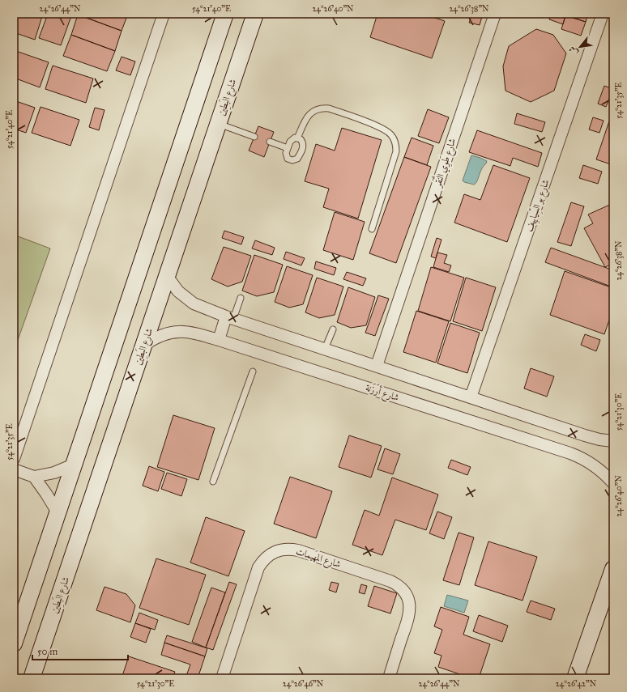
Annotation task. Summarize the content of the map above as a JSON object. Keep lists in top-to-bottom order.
{
  "streets": {
    "main road": ["شارع البَطِين"],
    "street": [
      "شارع طَوِي النَّقَر",
      "شارع بو السِّيايِيف",
      "شارع أرزَنة",
      "شارع المهَيمات"
    ]
  },
  "crossings": [
    ["شارع البَطِين", "شارع أرزَنة"]
  ],
  "scale_bar": "50 m",
  "north": "bottom left",
  "coordinates": [
    "24°26'44\"N",
    "54°21'40\"E",
    "24°26'40\"N",
    "24°26'38\"N",
    "54°21'35\"E",
    "54°21'30\"E",
    "24°26'46\"N",
    "24°26'42\"N"
  ]
}
